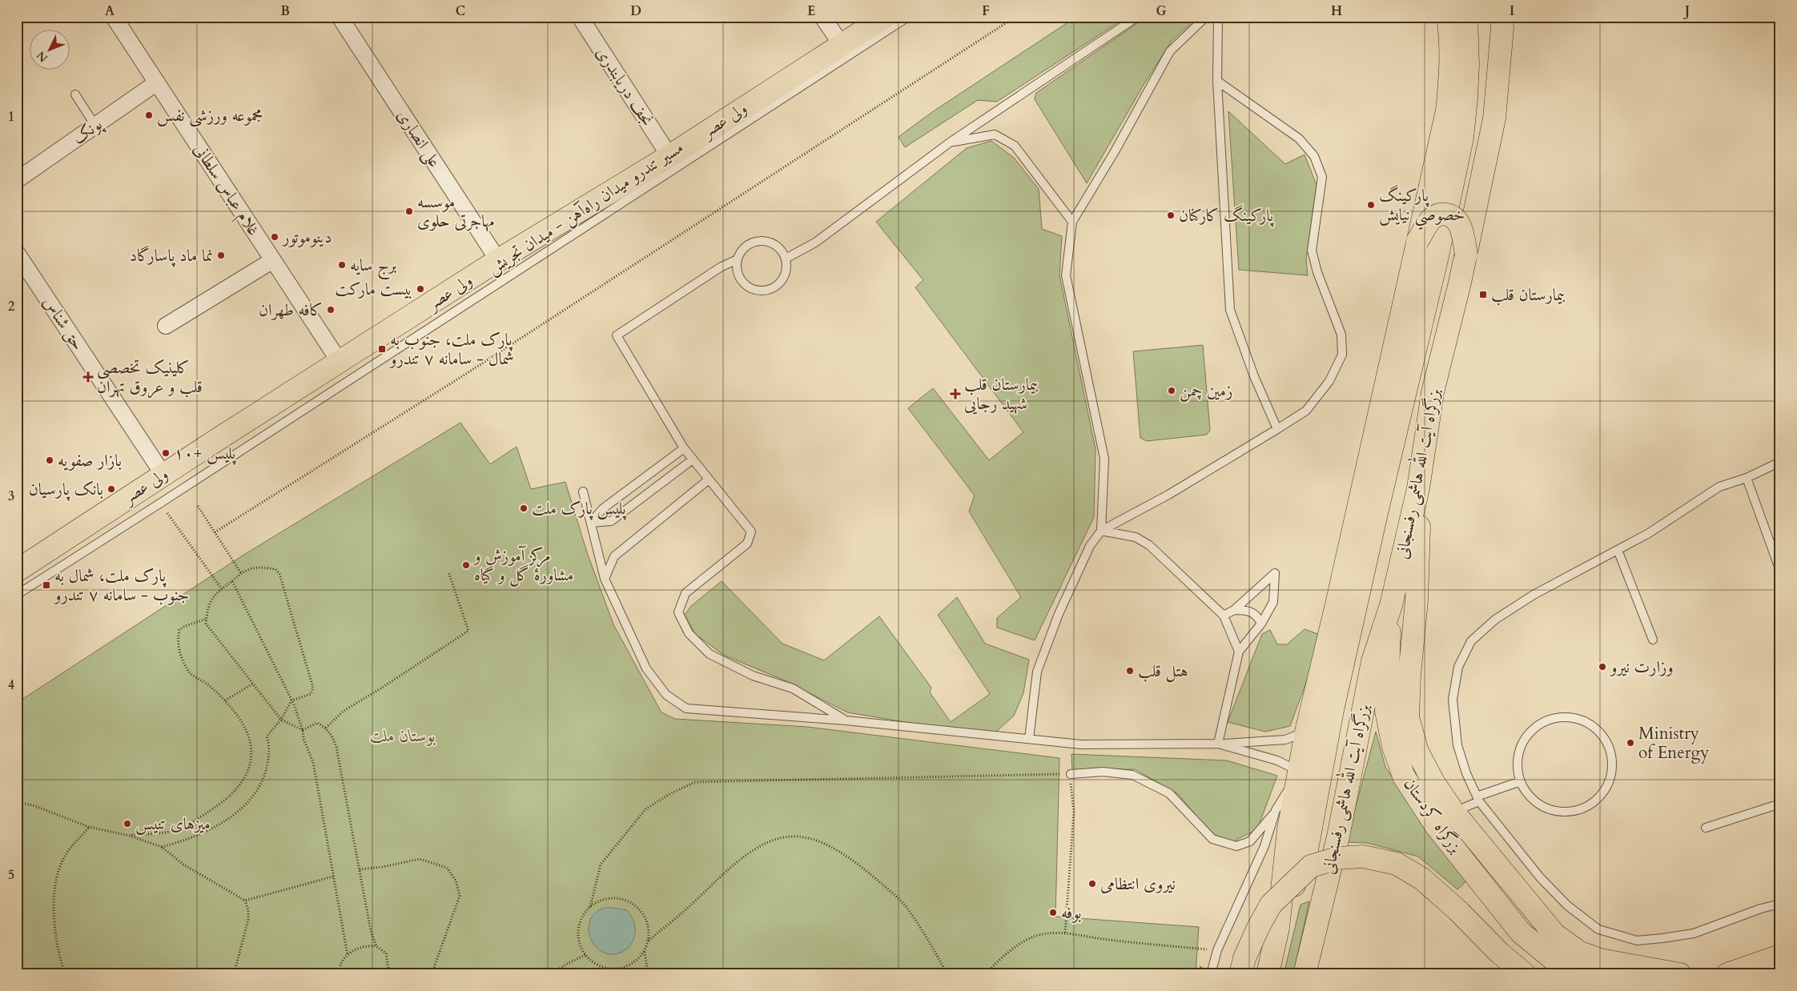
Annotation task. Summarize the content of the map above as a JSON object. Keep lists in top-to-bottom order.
{
  "streets": {
    "main road": ["ولی عصر", "بزرگراه آیت الله هاشمی رفسنجانی", "بزرگراه کردستان"],
    "street": [
      "نجف دریابندری",
      "پونک",
      "علی انصاری",
      "غلام عباس سلطانی",
      "حق شناس"
    ],
    "lane": ["مسیر تندرو میدان راه‌آهن - میدان تجریش"]
  },
  "crossings": [
    ["نجف دریابندری", "ولی عصر"],
    ["ولی عصر", "علی انصاری"],
    ["ولی عصر", "غلام عباس سلطانی"],
    ["ولی عصر", "حق شناس"],
    ["پونک", "غلام عباس سلطانی"],
    ["بزرگراه آیت الله هاشمی رفسنجانی", "بزرگراه کردستان"]
  ],
  "parks": ["بوستان ملت"],
  "places": {
    "other": [
      "مجموعه ورزشی نفس",
      "پاركينگ خصوصي نيايش",
      "موسسه مهاجرتی حلوی",
      "پارکینگ کارکنان",
      "دینوموتور",
      "نما ماد پاسارگاد",
      "برج سایه",
      "بیست مارکت",
      "کافه طهران",
      "زمین چمن",
      "پلیس +۱۰",
      "بازار صفویه",
      "بانک پارسیان",
      "پلیس پارک ملت",
      "مرکز آموزش و مشاورهٔ گل و گیاه",
      "وزارت نیرو",
      "هتل قلب",
      "Ministry of Energy",
      "میزهای تنیس",
      "نیروی انتظامی",
      "بوفه"
    ],
    "transit": ["بیمارستان قلب", "پارک ملت، جنوب به شمال - سامانه ۷ تندرو", "پارک ملت، شمال به جنوب - سامانه ۷ تندرو"],
    "health": ["کلینیک تخصصی قلب و عروق تهران", "بیمارستان قلب شهید رجایی"]
  },
  "north": "bottom left",
  "grid": {
    "columns": [
      "A",
      "B",
      "C",
      "D",
      "E",
      "F",
      "G",
      "H",
      "I",
      "J"
    ],
    "rows": [
      "1",
      "2",
      "3",
      "4",
      "5"
    ]
  }
}
